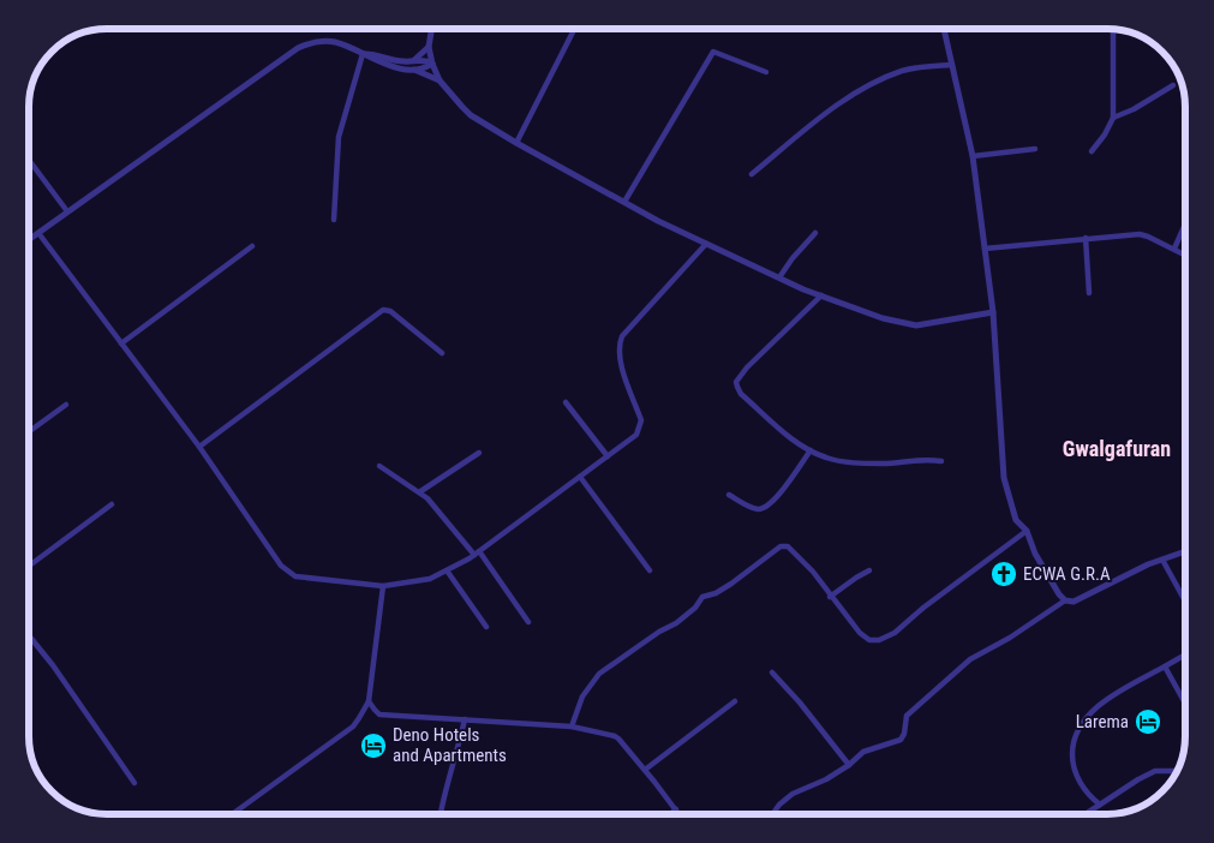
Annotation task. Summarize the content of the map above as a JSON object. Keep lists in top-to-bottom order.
{
  "districts": ["Gwalgafuran"],
  "places": {
    "church": ["ECWA G.R.A"],
    "hotel": ["Larema", "Deno Hotels and Apartments"]
  }
}
